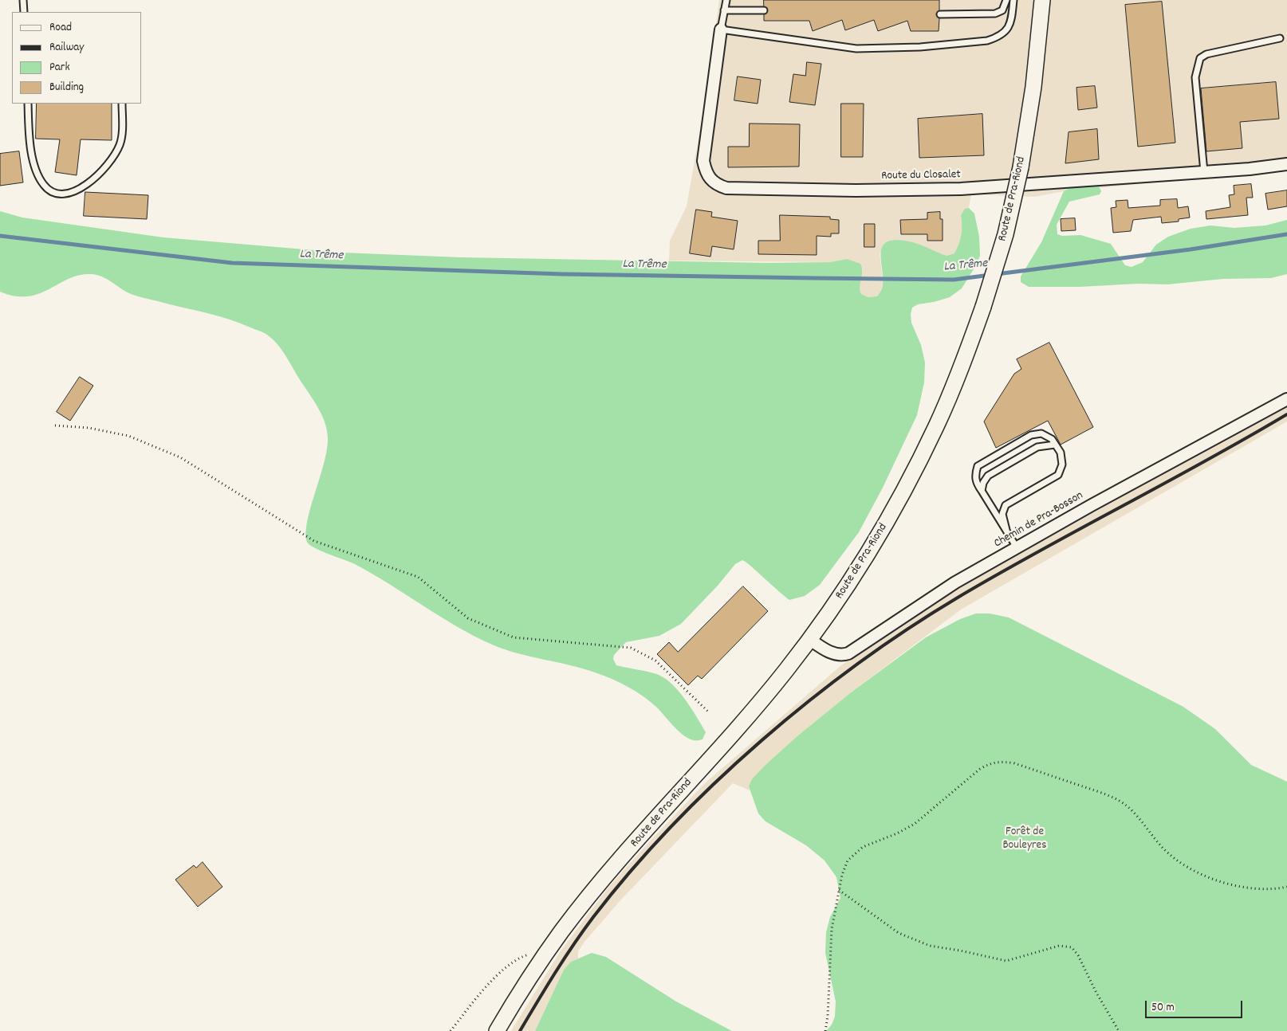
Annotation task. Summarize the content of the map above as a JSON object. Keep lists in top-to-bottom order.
{
  "streets": {
    "main road": ["Route de Pra-Riond"],
    "street": ["Route du Closalet", "Chemin de Pra-Bosson"]
  },
  "crossings": [
    ["Route de Pra-Riond", "Chemin de Pra-Bosson"]
  ],
  "water": ["La Trême"],
  "parks": ["Forêt de Bouleyres"],
  "legend": [
    "Road",
    "Railway",
    "Park",
    "Building"
  ],
  "scale_bar": "50 m"
}
